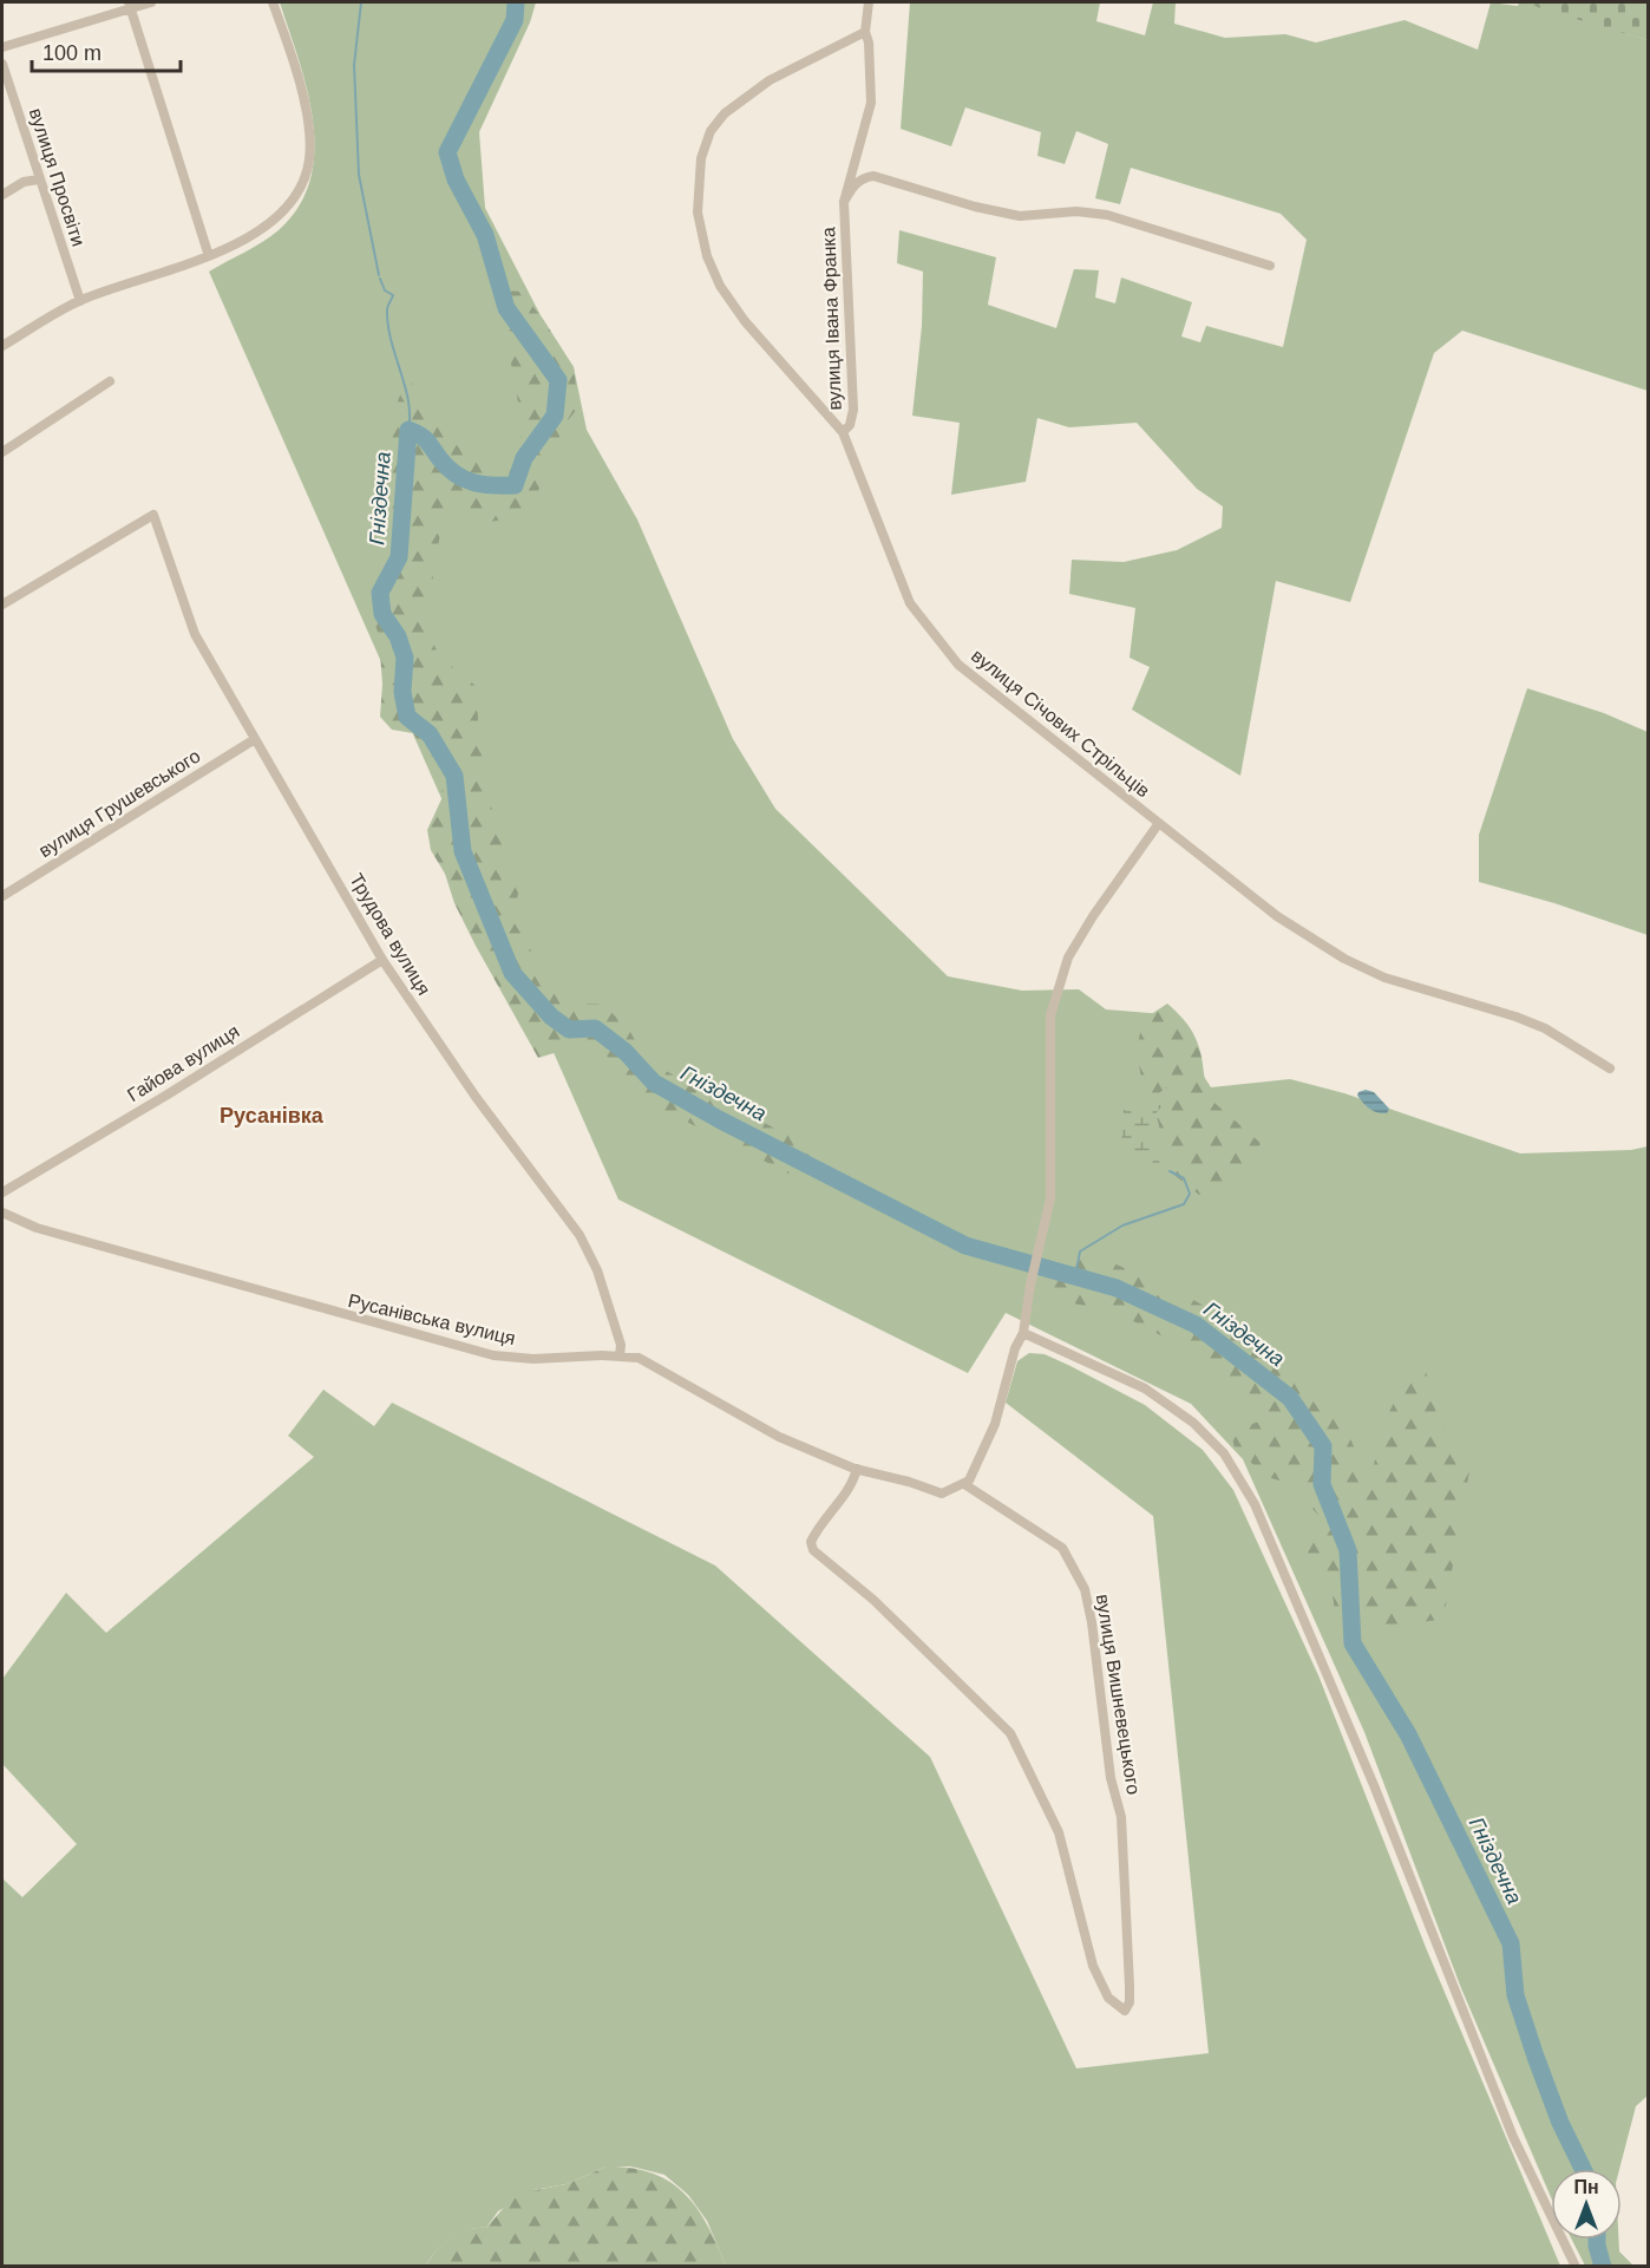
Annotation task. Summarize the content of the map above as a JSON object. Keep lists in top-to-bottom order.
{
  "streets": {
    "street": [
      "вулиця Просвіти",
      "вулиця Івана Франка",
      "вулиця Січових Стрільців",
      "вулиця Грушевського",
      "Трудова вулиця",
      "Гайова вулиця",
      "Русанівська вулиця",
      "вулиця Вишневецького"
    ]
  },
  "crossings": [
    ["вулиця Івана Франка", "вулиця Січових Стрільців"],
    ["вулиця Січових Стрільців", "Русанівська вулиця"],
    ["вулиця Січових Стрільців", "вулиця Вишневецького"],
    ["вулиця Грушевського", "Трудова вулиця"],
    ["Трудова вулиця", "Гайова вулиця"],
    ["Трудова вулиця", "Русанівська вулиця"],
    ["Русанівська вулиця", "вулиця Вишневецького"]
  ],
  "districts": ["Русанівка"],
  "water": ["Гніздечна"],
  "scale_bar": "100 m",
  "north": "top"
}
